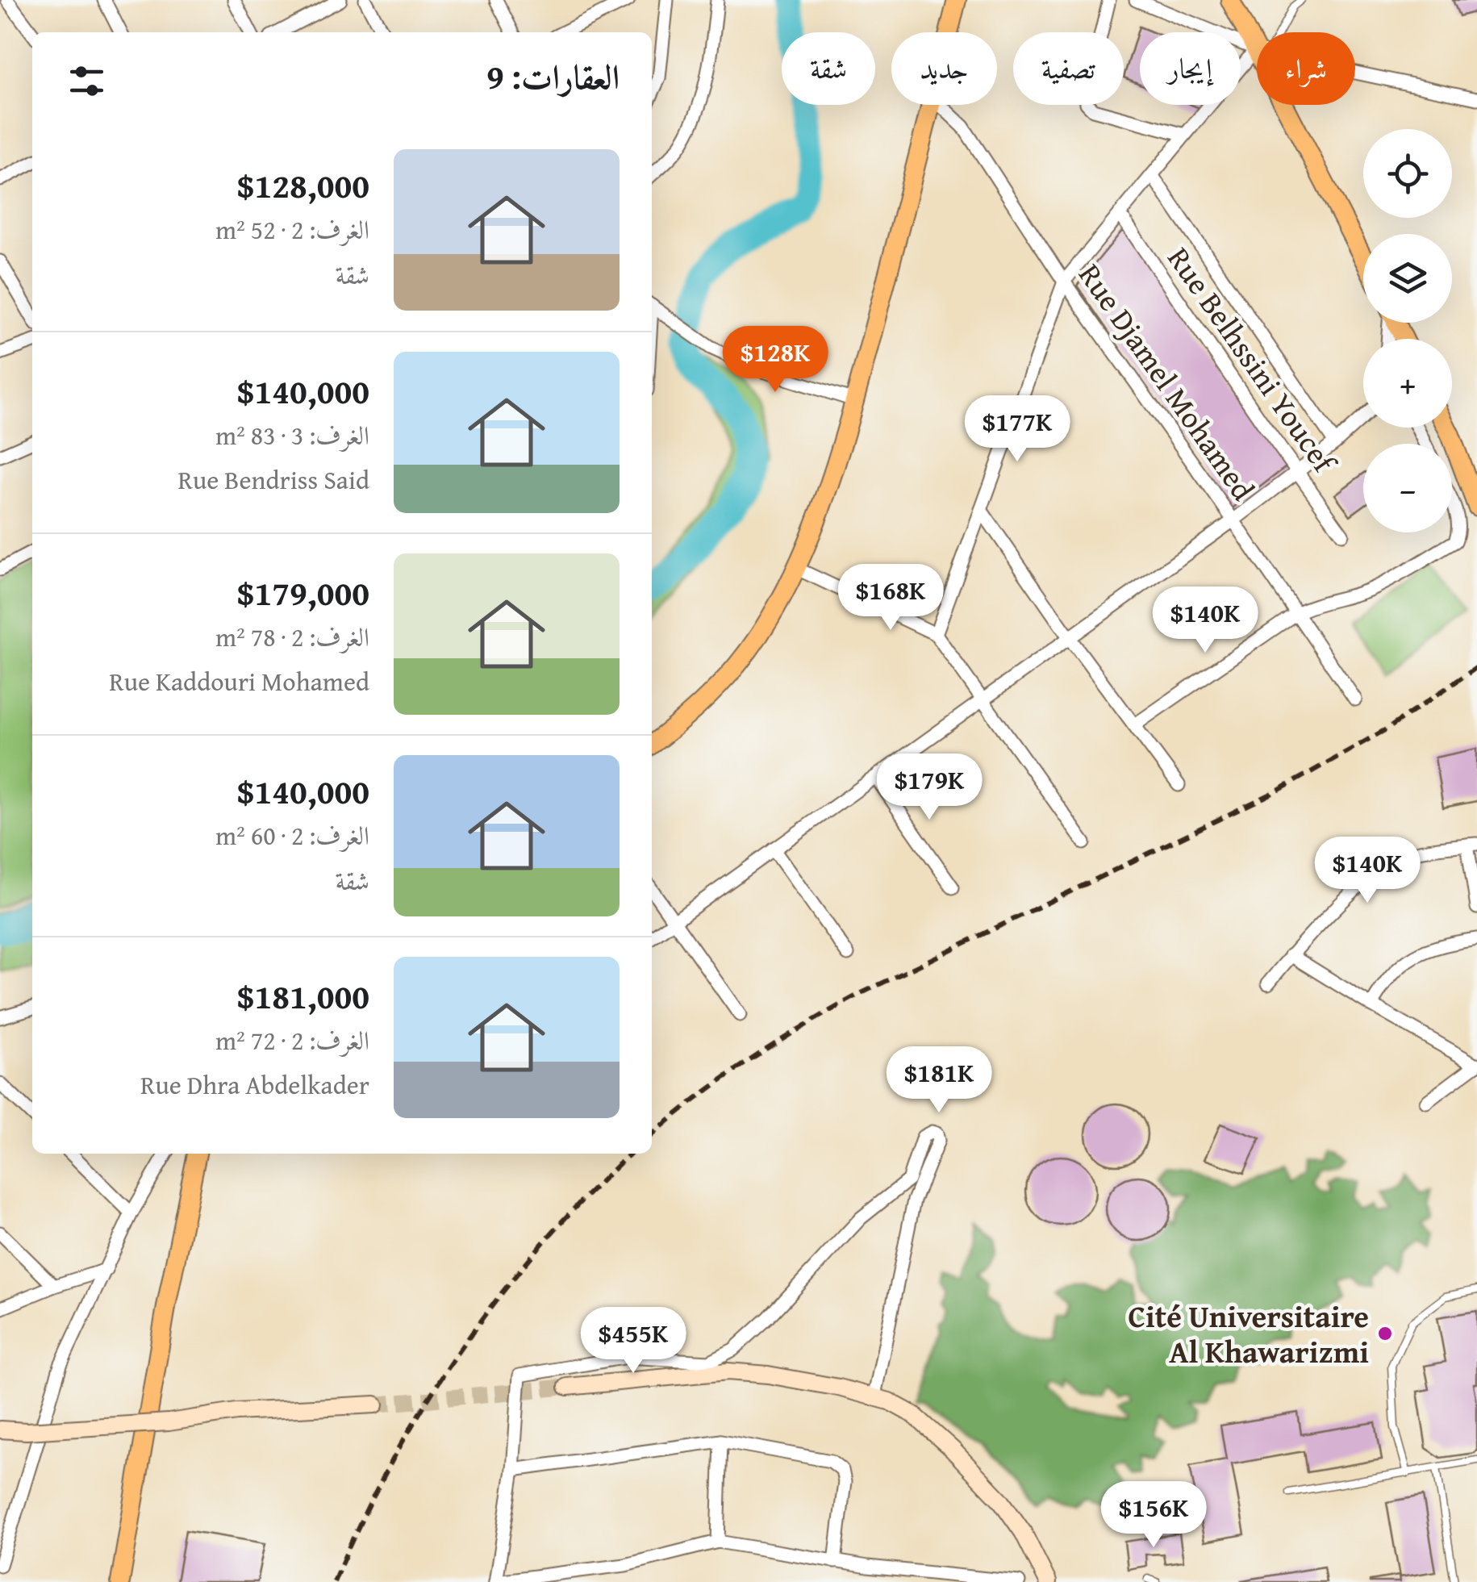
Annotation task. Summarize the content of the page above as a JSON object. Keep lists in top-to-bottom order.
{
  "streets": {
    "street": ["Rue Belhssini Youcef", "Rue Djamel Mohamed"]
  },
  "places": ["Cité Universitaire Al Khawarizmi"],
  "page": {
    "chip": [
      "شراء",
      "إيجار",
      "تصفية",
      "جديد",
      "شقة"
    ],
    "heading": "العقارات: 9",
    "map_buttons": ["+", "−"],
    "list": [
      {
        "name": "$128,000",
        "note": "الغرف: 2 · 52 m² · شقة"
      },
      {
        "name": "$140,000",
        "note": "الغرف: 3 · 83 m² · Rue Bendriss Said"
      },
      {
        "name": "$179,000",
        "note": "الغرف: 2 · 78 m² · Rue Kaddouri Mohamed"
      },
      {
        "name": "$140,000",
        "note": "الغرف: 2 · 60 m² · شقة"
      },
      {
        "name": "$181,000",
        "note": "الغرف: 2 · 72 m² · Rue Dhra Abdelkader"
      }
    ],
    "price": [
      "$128K",
      "$177K",
      "$168K",
      "$140K",
      "$179K",
      "$140K",
      "$181K",
      "$455K",
      "$156K"
    ]
  }
}
